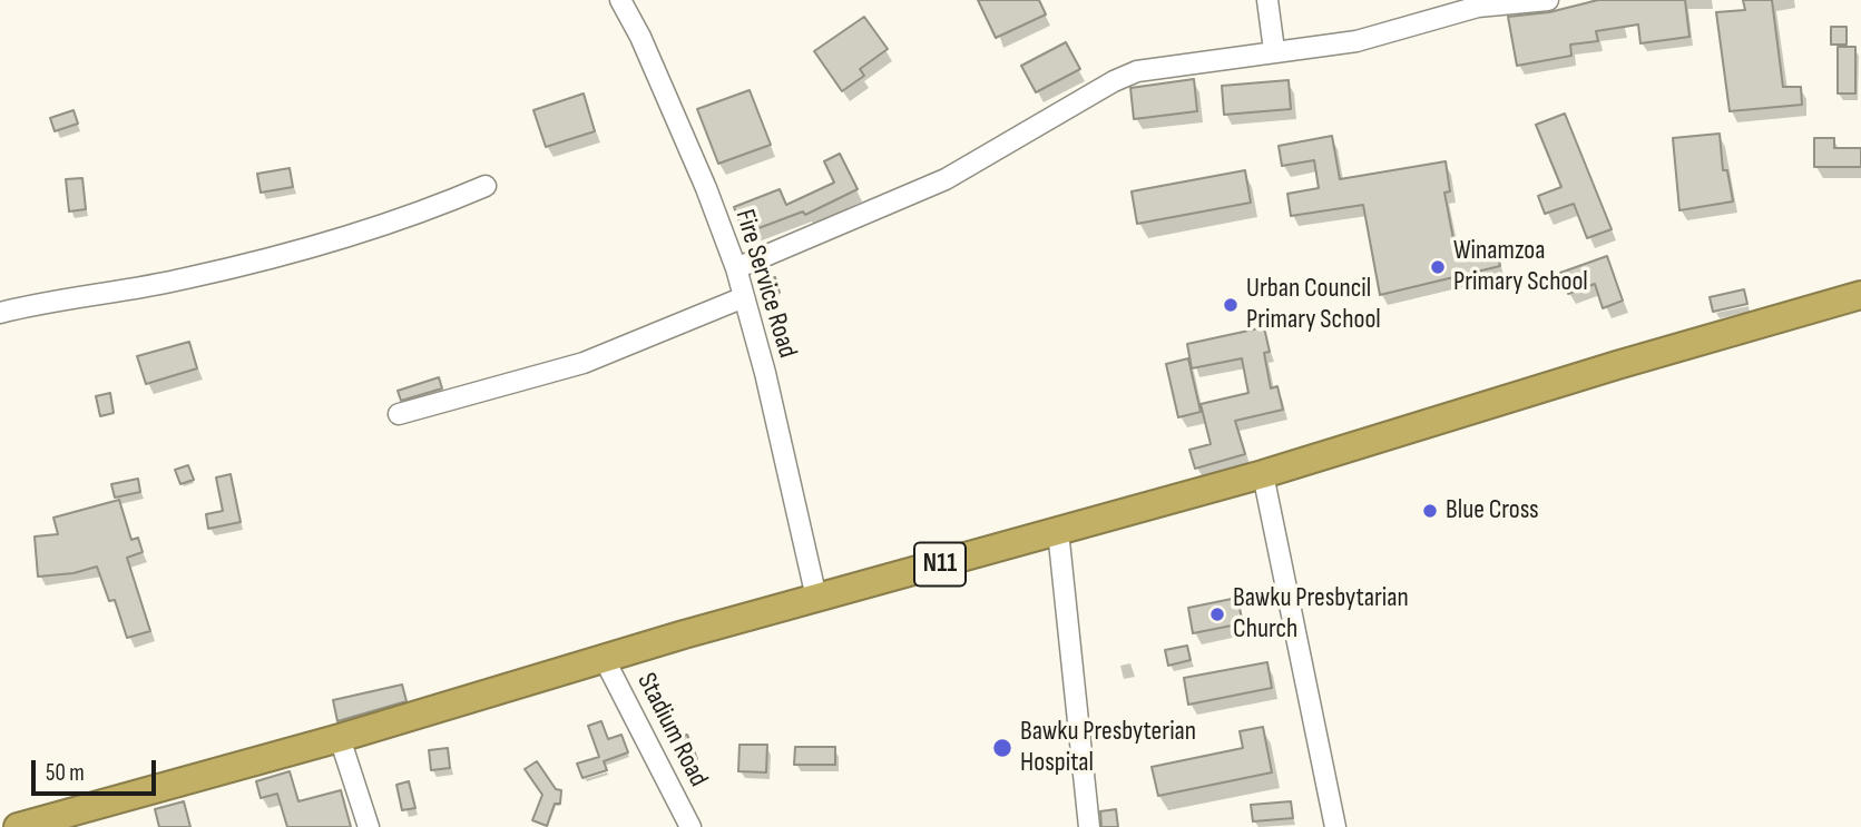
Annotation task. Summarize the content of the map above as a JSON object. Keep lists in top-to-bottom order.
{
  "streets": {
    "highway": ["N11"],
    "street": ["Fire Service Road", "Stadium Road"]
  },
  "crossings": [
    ["Fire Service Road", "N11"],
    ["N11", "Stadium Road"]
  ],
  "places": [
    "Winamzoa Primary School",
    "Urban Council Primary School",
    "Blue Cross",
    "Bawku Presbytarian Church",
    "Bawku Presbyterian Hospital"
  ],
  "scale_bar": "50 m"
}
